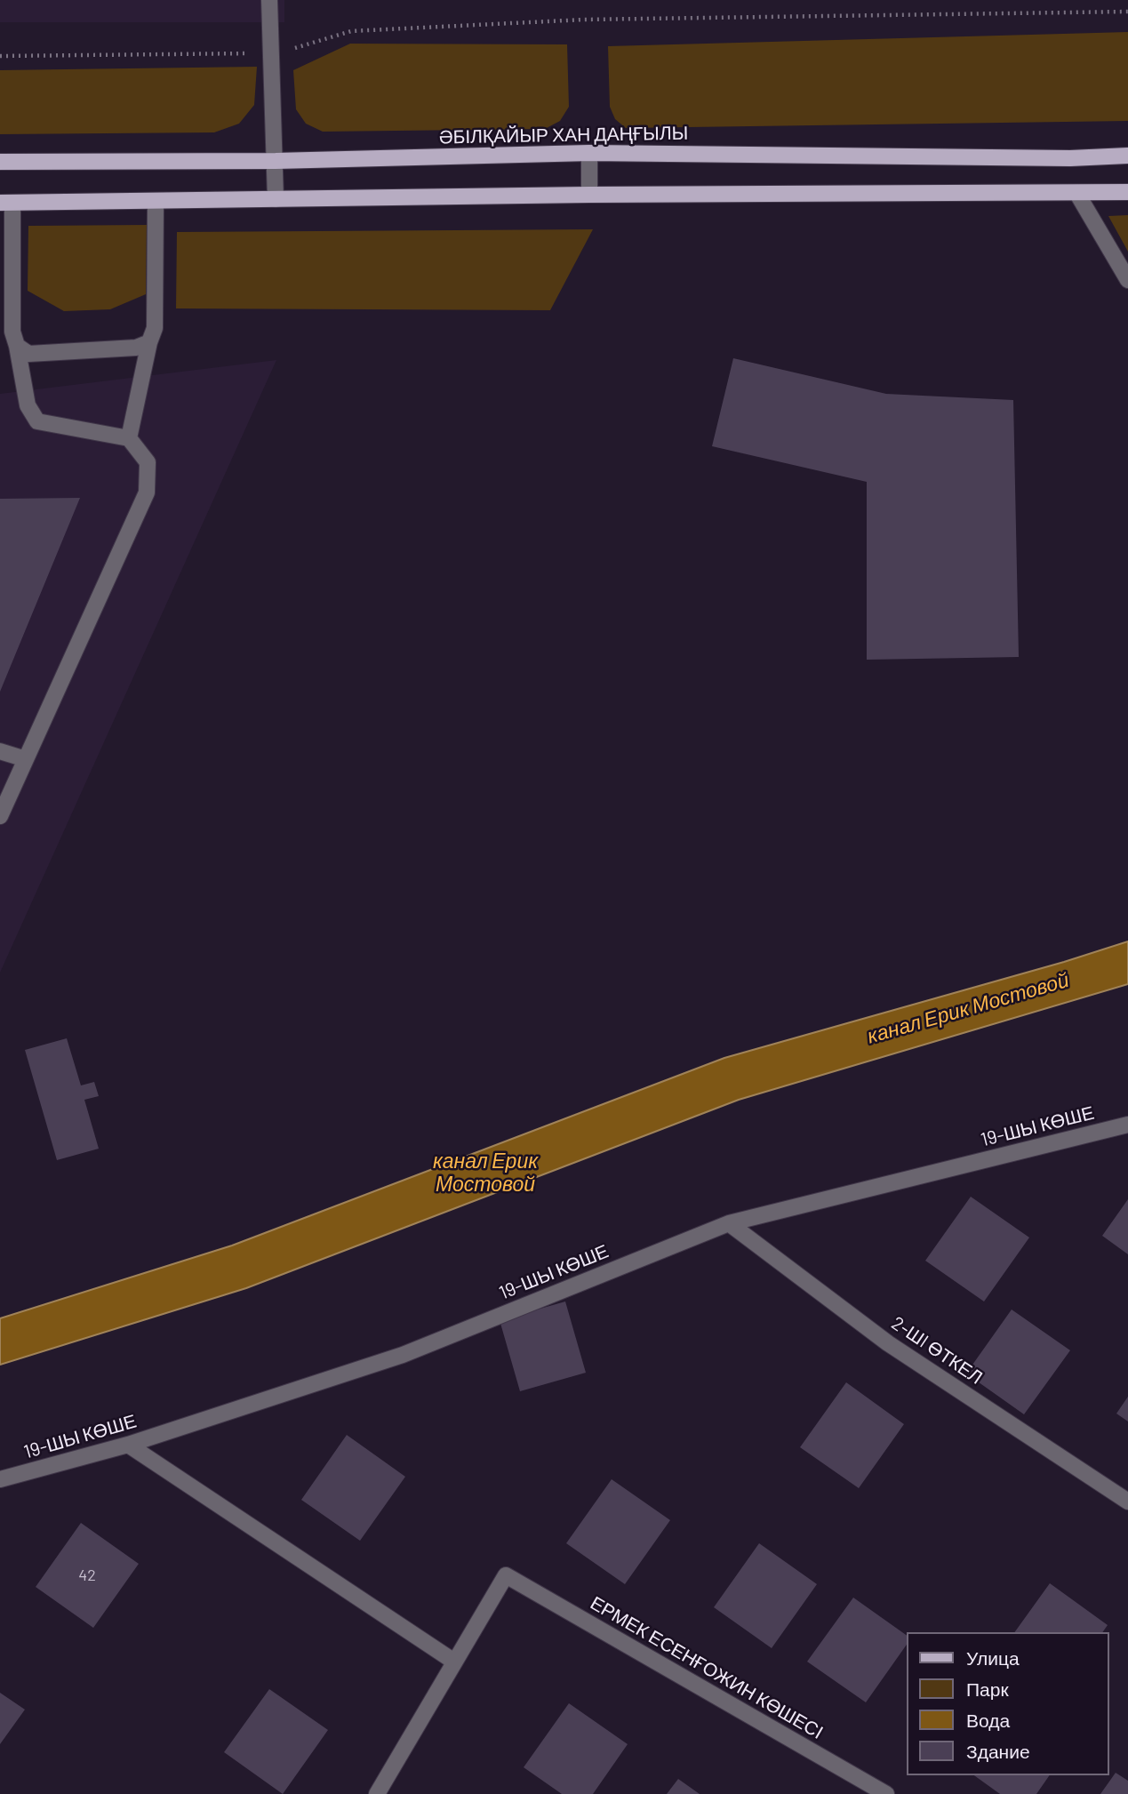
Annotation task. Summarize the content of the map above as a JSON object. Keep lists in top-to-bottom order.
{
  "streets": {
    "main road": ["ӘБІЛҚАЙЫР ХАН ДАҢҒЫЛЫ"],
    "street": ["19-ШЫ КӨШЕ", "2-ШI ӨТКЕЛ", "ЕРМЕК ЕСЕНҒОЖИН КӨШЕСІ"]
  },
  "crossings": [
    ["19-ШЫ КӨШЕ", "2-ШI ӨТКЕЛ"]
  ],
  "water": ["канал Ерик Мостовой"],
  "house_numbers": ["42"],
  "legend": [
    "Улица",
    "Парк",
    "Вода",
    "Здание"
  ]
}
